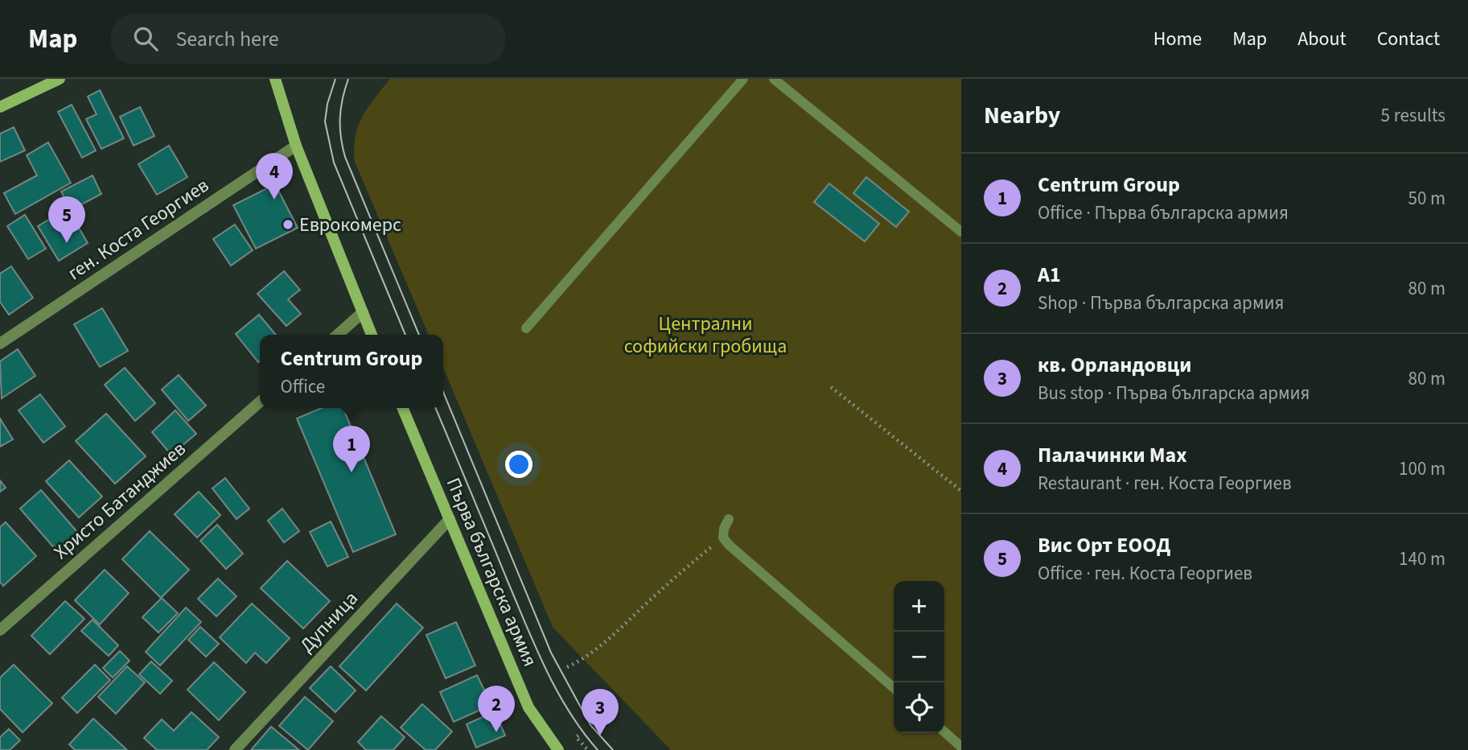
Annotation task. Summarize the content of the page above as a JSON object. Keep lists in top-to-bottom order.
{
  "streets": {
    "street": [
      "ген. Коста Георгиев",
      "Христо Батанджиев",
      "Първа българска армия",
      "Дупница"
    ]
  },
  "crossings": [
    ["Първа българска армия", "Дупница"]
  ],
  "parks": ["Централни софийски гробища"],
  "places": ["Еврокомерс"],
  "page": {
    "header": "Map",
    "search": "Search here",
    "nav": [
      "Home",
      "Map",
      "About",
      "Contact"
    ],
    "heading": ["Nearby", "5 results"],
    "list": [
      {
        "mark": "1",
        "name": "Centrum Group",
        "note": "Office · Първа българска армия",
        "value": "50 m"
      },
      {
        "mark": "2",
        "name": "A1",
        "note": "Shop · Първа българска армия",
        "value": "80 m"
      },
      {
        "mark": "3",
        "name": "кв. Орландовци",
        "note": "Bus stop · Първа българска армия",
        "value": "80 m"
      },
      {
        "mark": "4",
        "name": "Палачинки Max",
        "note": "Restaurant · ген. Коста Георгиев",
        "value": "100 m"
      },
      {
        "mark": "5",
        "name": "Вис Орт ЕООД",
        "note": "Office · ген. Коста Георгиев",
        "value": "140 m"
      }
    ],
    "pins": [
      "4",
      "5",
      "1",
      "2",
      "3"
    ],
    "popup": ["Centrum Group", "Office"],
    "map_buttons": ["+", "−"]
  }
}
